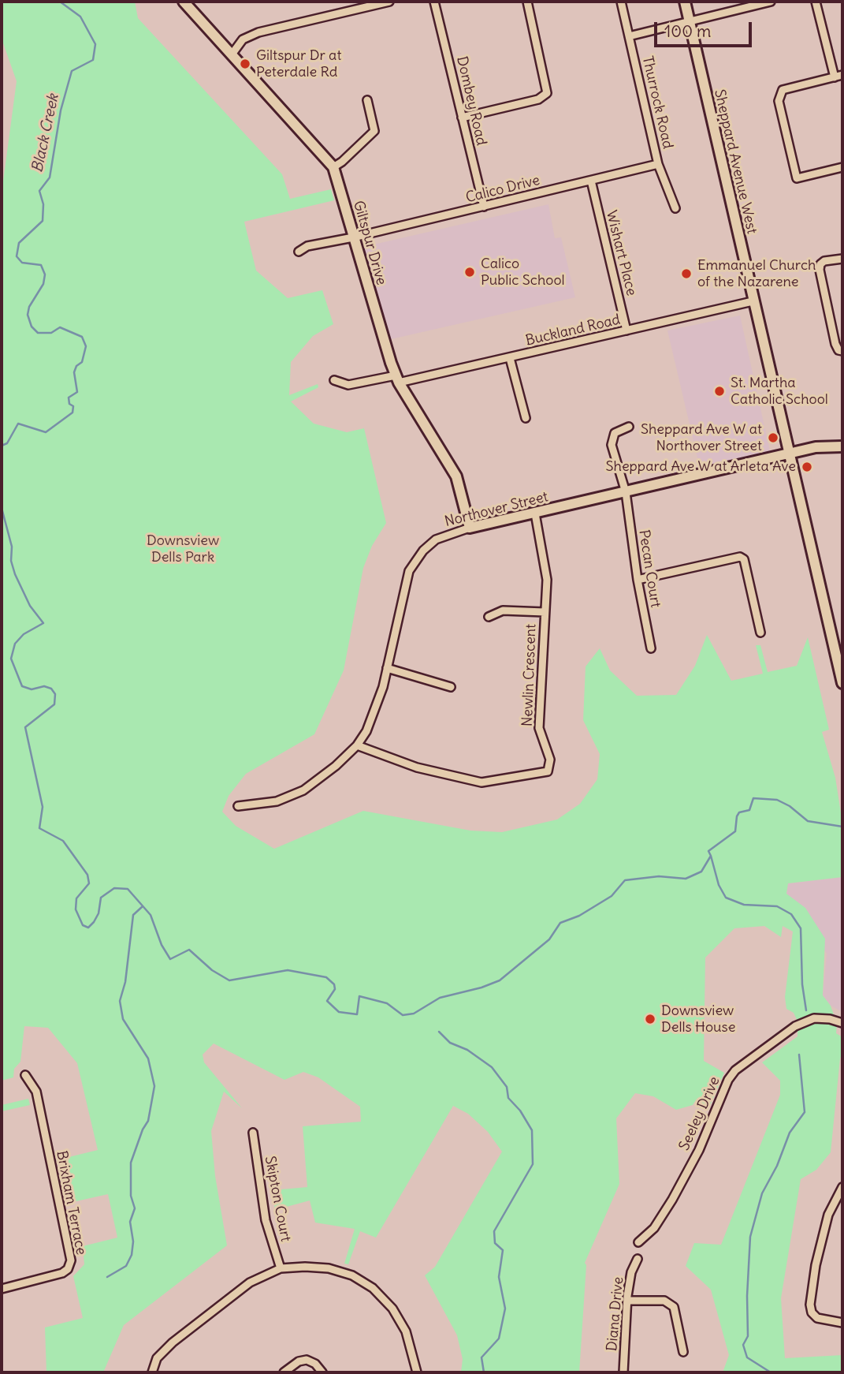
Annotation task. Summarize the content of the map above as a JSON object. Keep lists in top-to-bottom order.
{
  "streets": {
    "street": [
      "Dombey Road",
      "Thurrock Road",
      "Sheppard Avenue West",
      "Calico Drive",
      "Giltspur Drive",
      "Wishart Place",
      "Buckland Road",
      "Northover Street",
      "Pecan Court",
      "Newlin Crescent",
      "Seeley Drive",
      "Skipton Court",
      "Brixham Terrace",
      "Diana Drive"
    ]
  },
  "crossings": [
    ["Dombey Road", "Calico Drive"],
    ["Thurrock Road", "Calico Drive"],
    ["Sheppard Avenue West", "Buckland Road"],
    ["Sheppard Avenue West", "Northover Street"],
    ["Calico Drive", "Giltspur Drive"],
    ["Calico Drive", "Wishart Place"],
    ["Giltspur Drive", "Buckland Road"],
    ["Giltspur Drive", "Northover Street"],
    ["Wishart Place", "Buckland Road"],
    ["Northover Street", "Pecan Court"],
    ["Northover Street", "Newlin Crescent"]
  ],
  "water": ["Black Creek"],
  "parks": ["Downsview Dells Park"],
  "places": [
    "Giltspur Dr at Peterdale Rd",
    "Calico Public School",
    "Emmanuel Church of the Nazarene",
    "St. Martha Catholic School",
    "Sheppard Ave W at Northover Street",
    "Sheppard Ave W at Arleta Ave",
    "Downsview Dells House"
  ],
  "scale_bar": "100 m"
}
